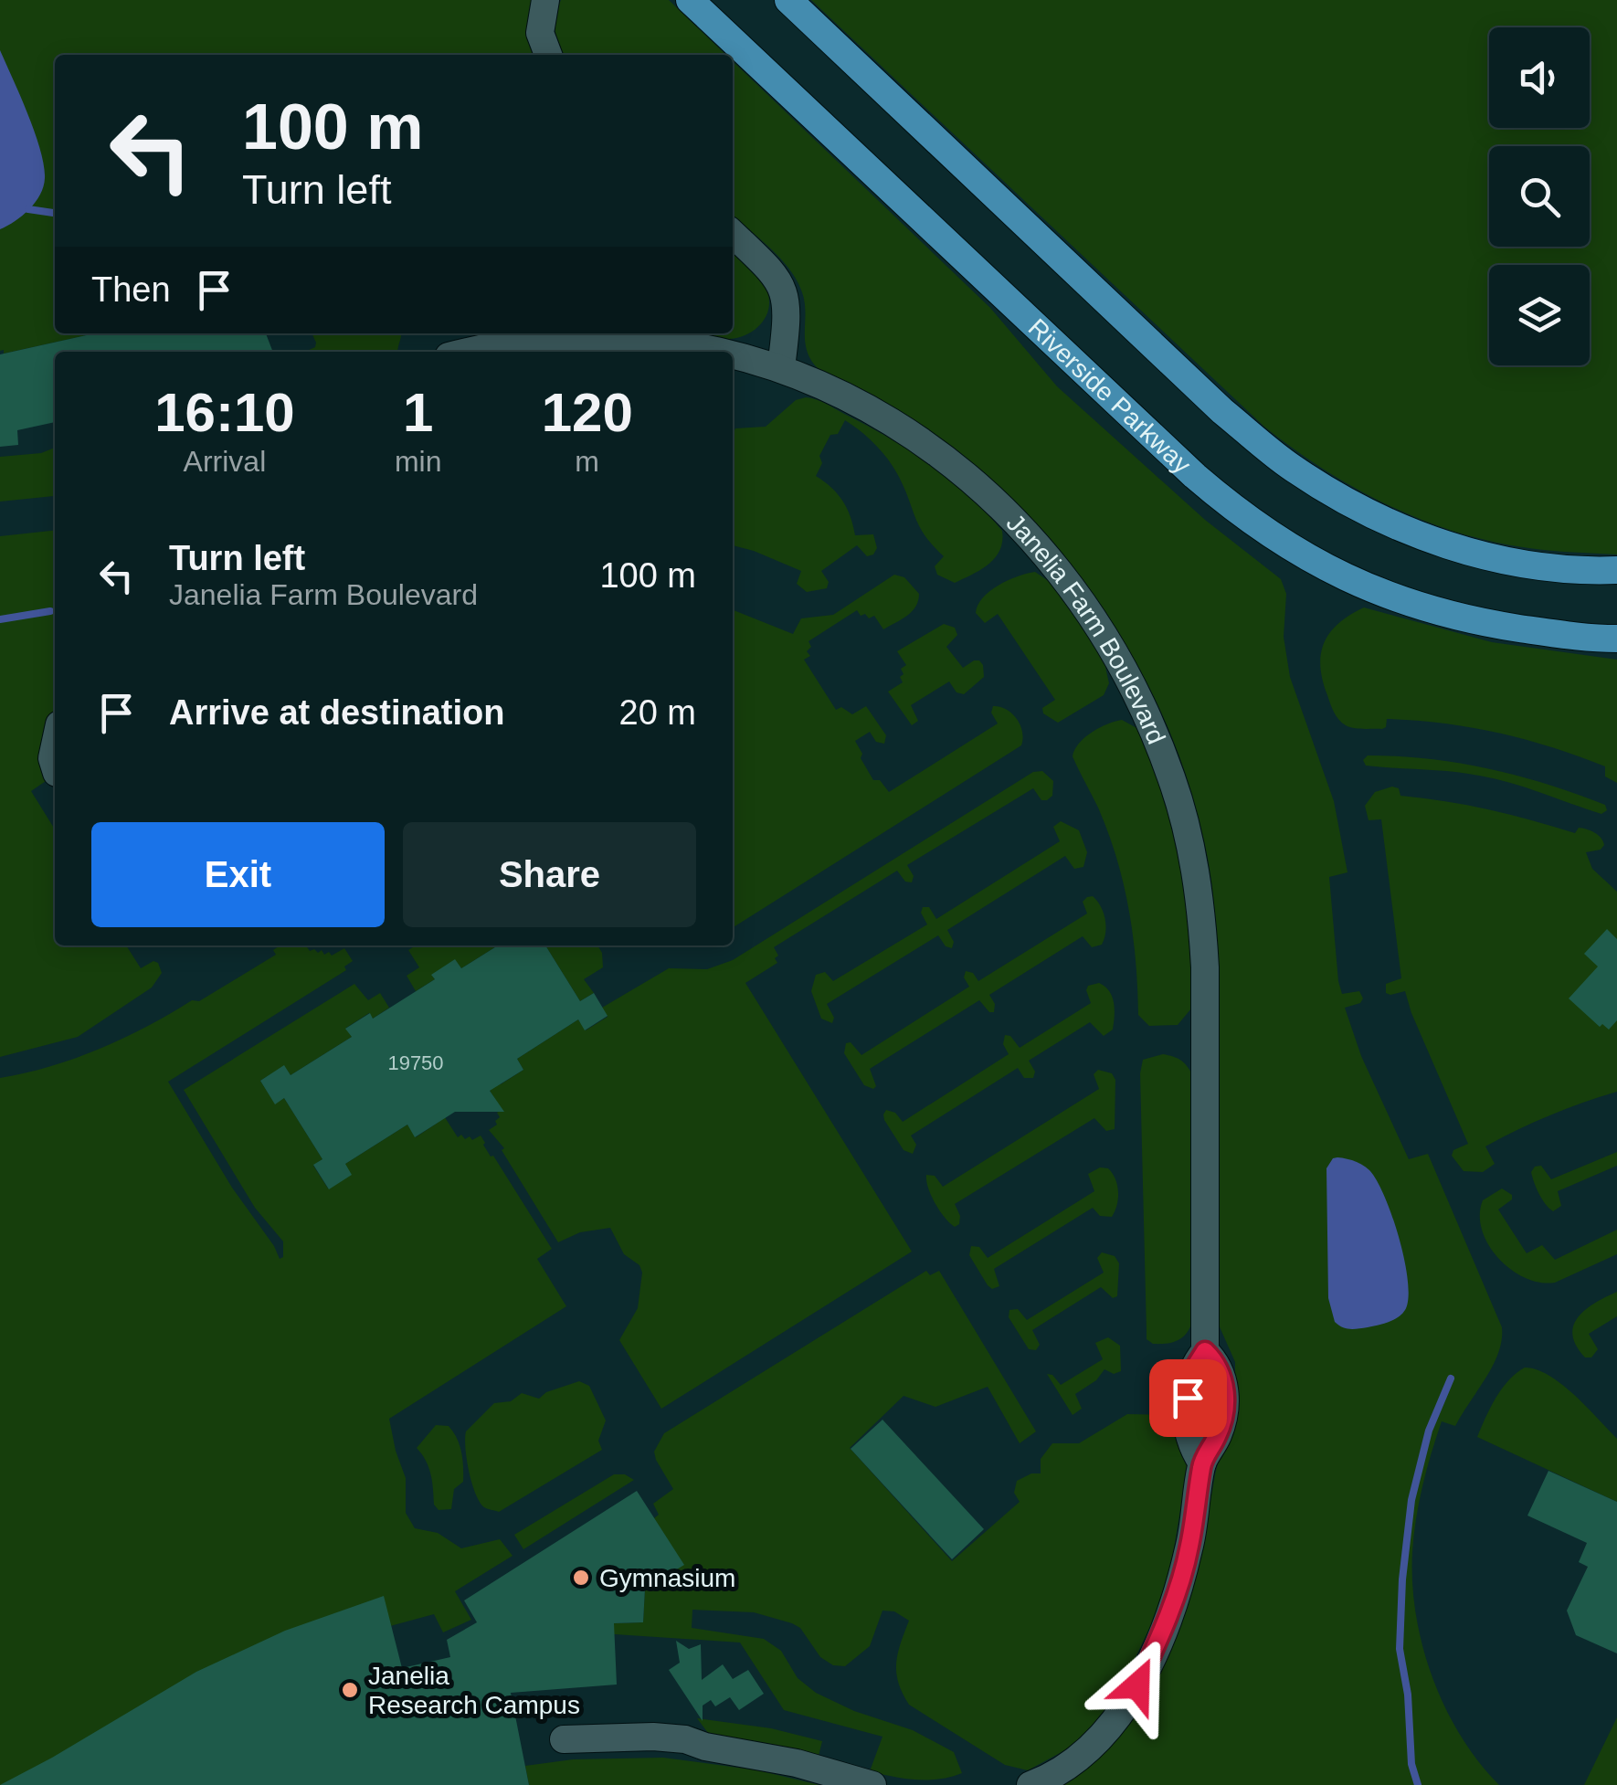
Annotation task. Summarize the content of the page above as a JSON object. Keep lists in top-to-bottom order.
{
  "streets": {
    "main road": ["Riverside Parkway"],
    "street": ["Janelia Farm Boulevard"]
  },
  "places": ["Gymnasium", "Janelia Research Campus"],
  "house_numbers": ["19750"],
  "page": {
    "turn": ["100 m", "Turn left"],
    "then": "Then",
    "eta": [
      "16:10",
      "Arrival",
      "1",
      "min",
      "120",
      "m"
    ],
    "list": [
      {
        "name": "Turn left",
        "note": "Janelia Farm Boulevard",
        "value": "100 m"
      },
      {
        "name": "Arrive at destination",
        "value": "20 m"
      }
    ],
    "buttons": ["Exit", "Share"]
  }
}
